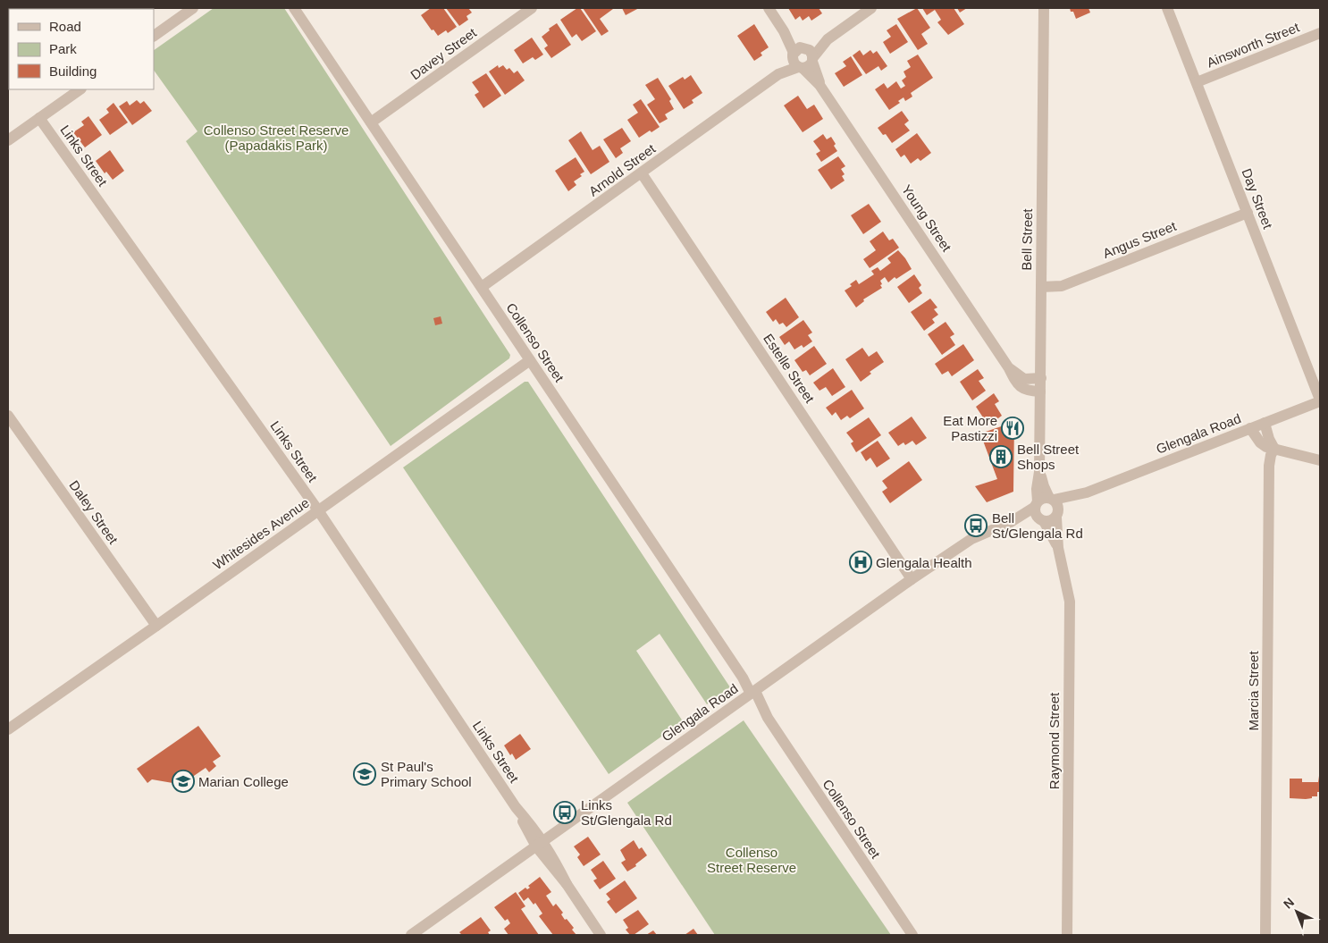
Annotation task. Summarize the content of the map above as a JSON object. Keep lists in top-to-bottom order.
{
  "streets": {
    "street": [
      "Ainsworth Street",
      "Davey Street",
      "Links Street",
      "Arnold Street",
      "Day Street",
      "Young Street",
      "Bell Street",
      "Angus Street",
      "Collenso Street",
      "Estelle Street",
      "Glengala Road",
      "Daley Street",
      "Whitesides Avenue",
      "Marcia Street",
      "Raymond Street"
    ]
  },
  "crossings": [
    ["Ainsworth Street", "Day Street"],
    ["Davey Street", "Collenso Street"],
    ["Links Street", "Glengala Road"],
    ["Links Street", "Whitesides Avenue"],
    ["Arnold Street", "Young Street"],
    ["Arnold Street", "Collenso Street"],
    ["Arnold Street", "Estelle Street"],
    ["Day Street", "Angus Street"],
    ["Day Street", "Glengala Road"],
    ["Young Street", "Bell Street"],
    ["Bell Street", "Angus Street"],
    ["Bell Street", "Glengala Road"],
    ["Bell Street", "Raymond Street"],
    ["Collenso Street", "Glengala Road"],
    ["Collenso Street", "Whitesides Avenue"],
    ["Estelle Street", "Glengala Road"],
    ["Glengala Road", "Raymond Street"],
    ["Daley Street", "Whitesides Avenue"]
  ],
  "parks": ["Collenso Street Reserve (Papadakis Park)", "Collenso Street Reserve"],
  "places": {
    "restaurant": ["Eat More Pastizzi"],
    "building": ["Bell Street Shops"],
    "bus stop": ["Bell St/Glengala Rd", "Links St/Glengala Rd"],
    "hospital": ["Glengala Health"],
    "school or university": ["St Paul's Primary School", "Marian College"]
  },
  "legend": ["Road", "Park", "Building"],
  "north": "top left"
}
